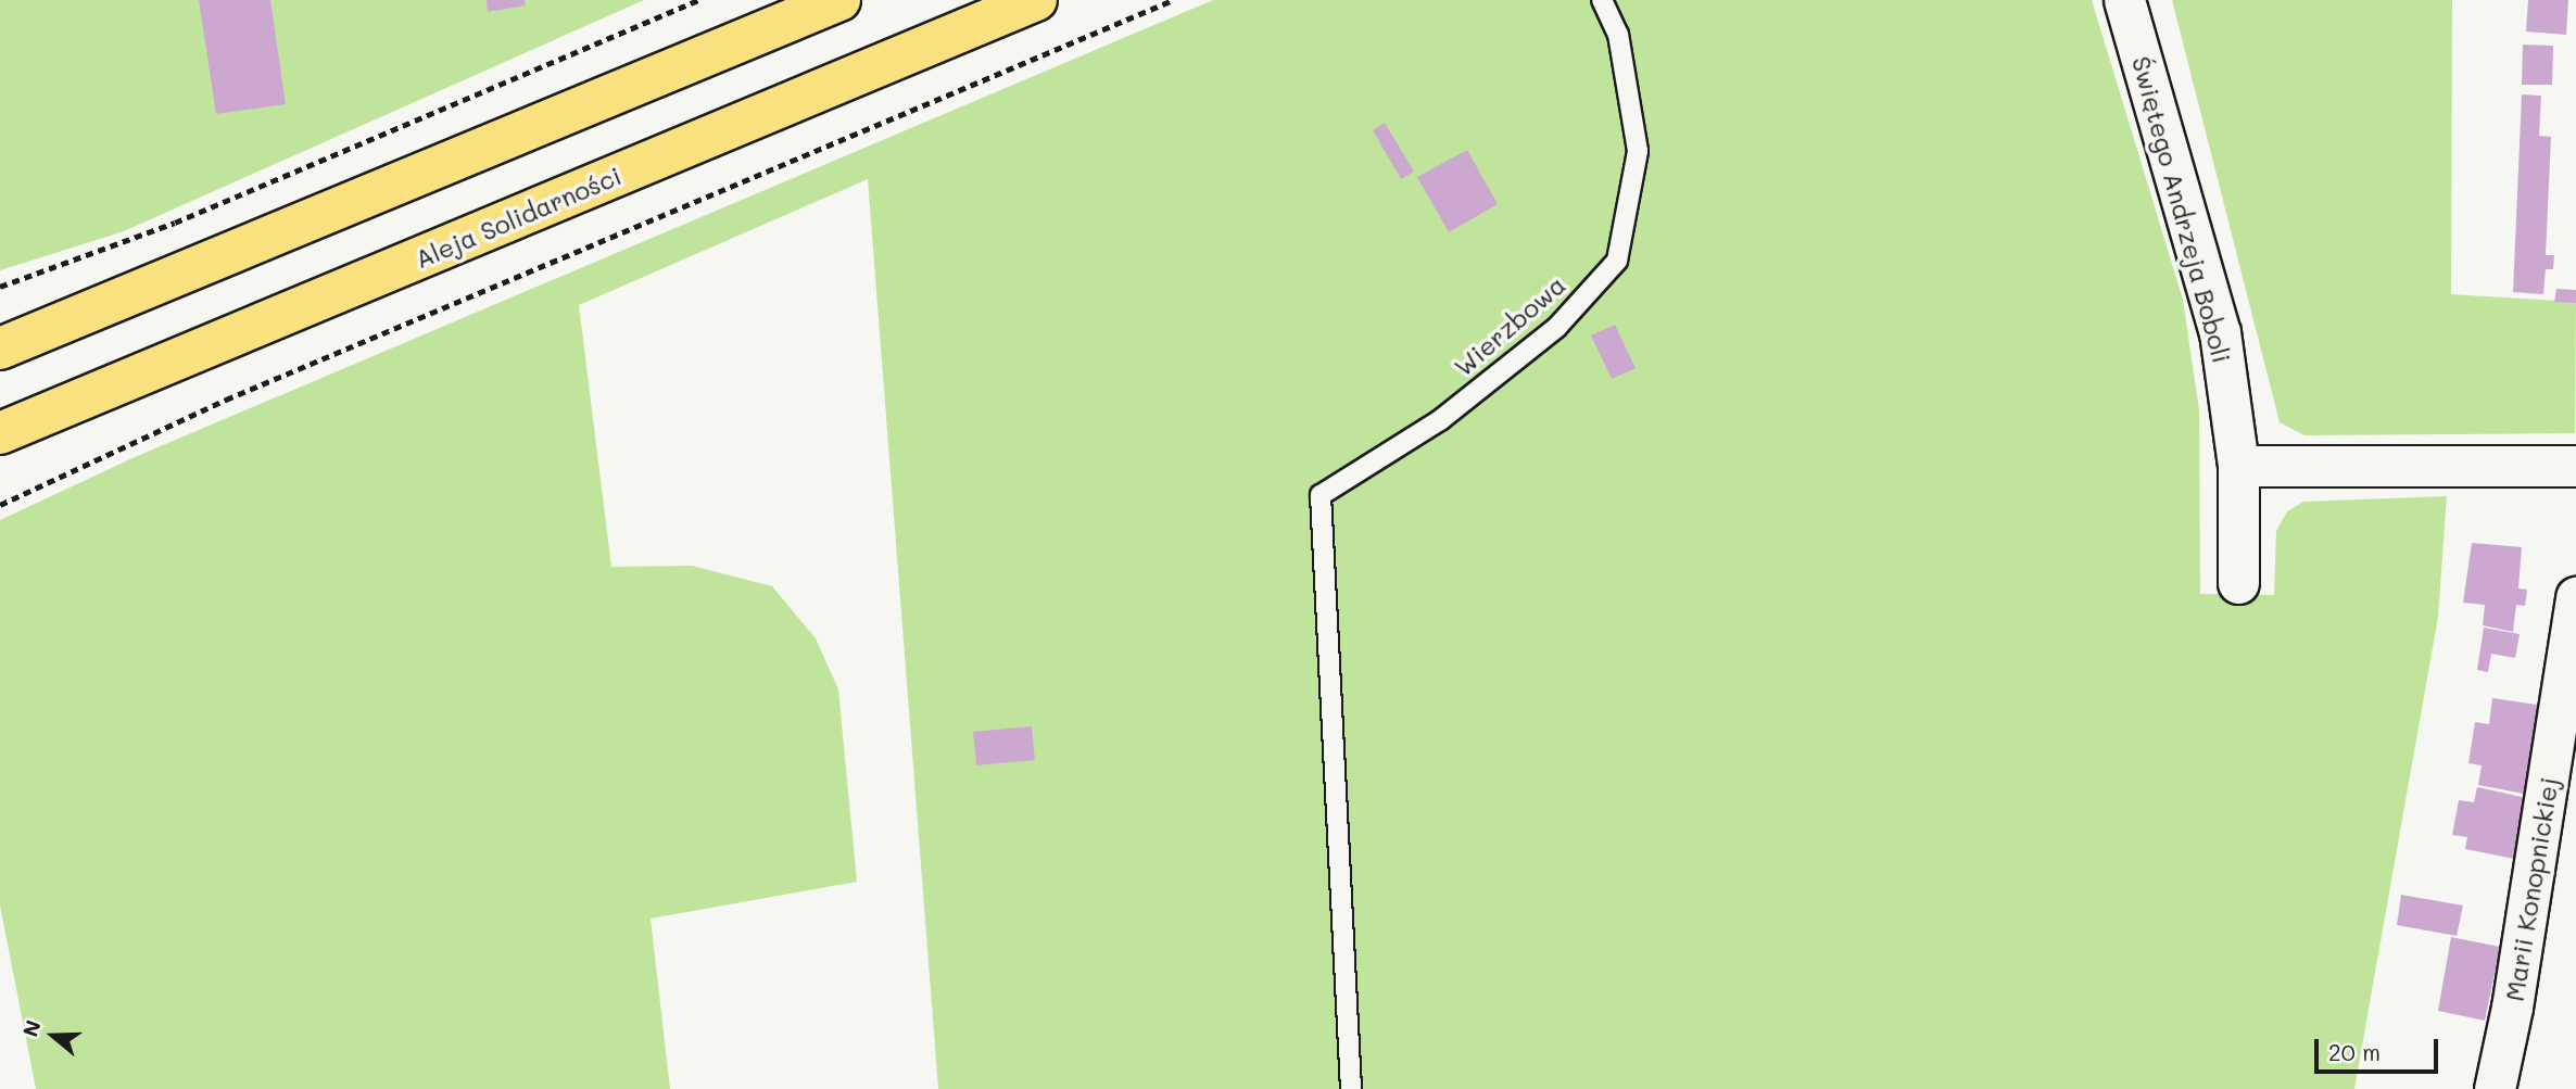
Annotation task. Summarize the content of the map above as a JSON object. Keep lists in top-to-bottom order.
{
  "streets": {
    "highway": ["Aleja Solidarności"],
    "street": ["Świętego Andrzeja Boboli", "Marii Konopnickiej"],
    "lane": ["Wierzbowa"]
  },
  "scale_bar": "20 m",
  "north": "left"
}
